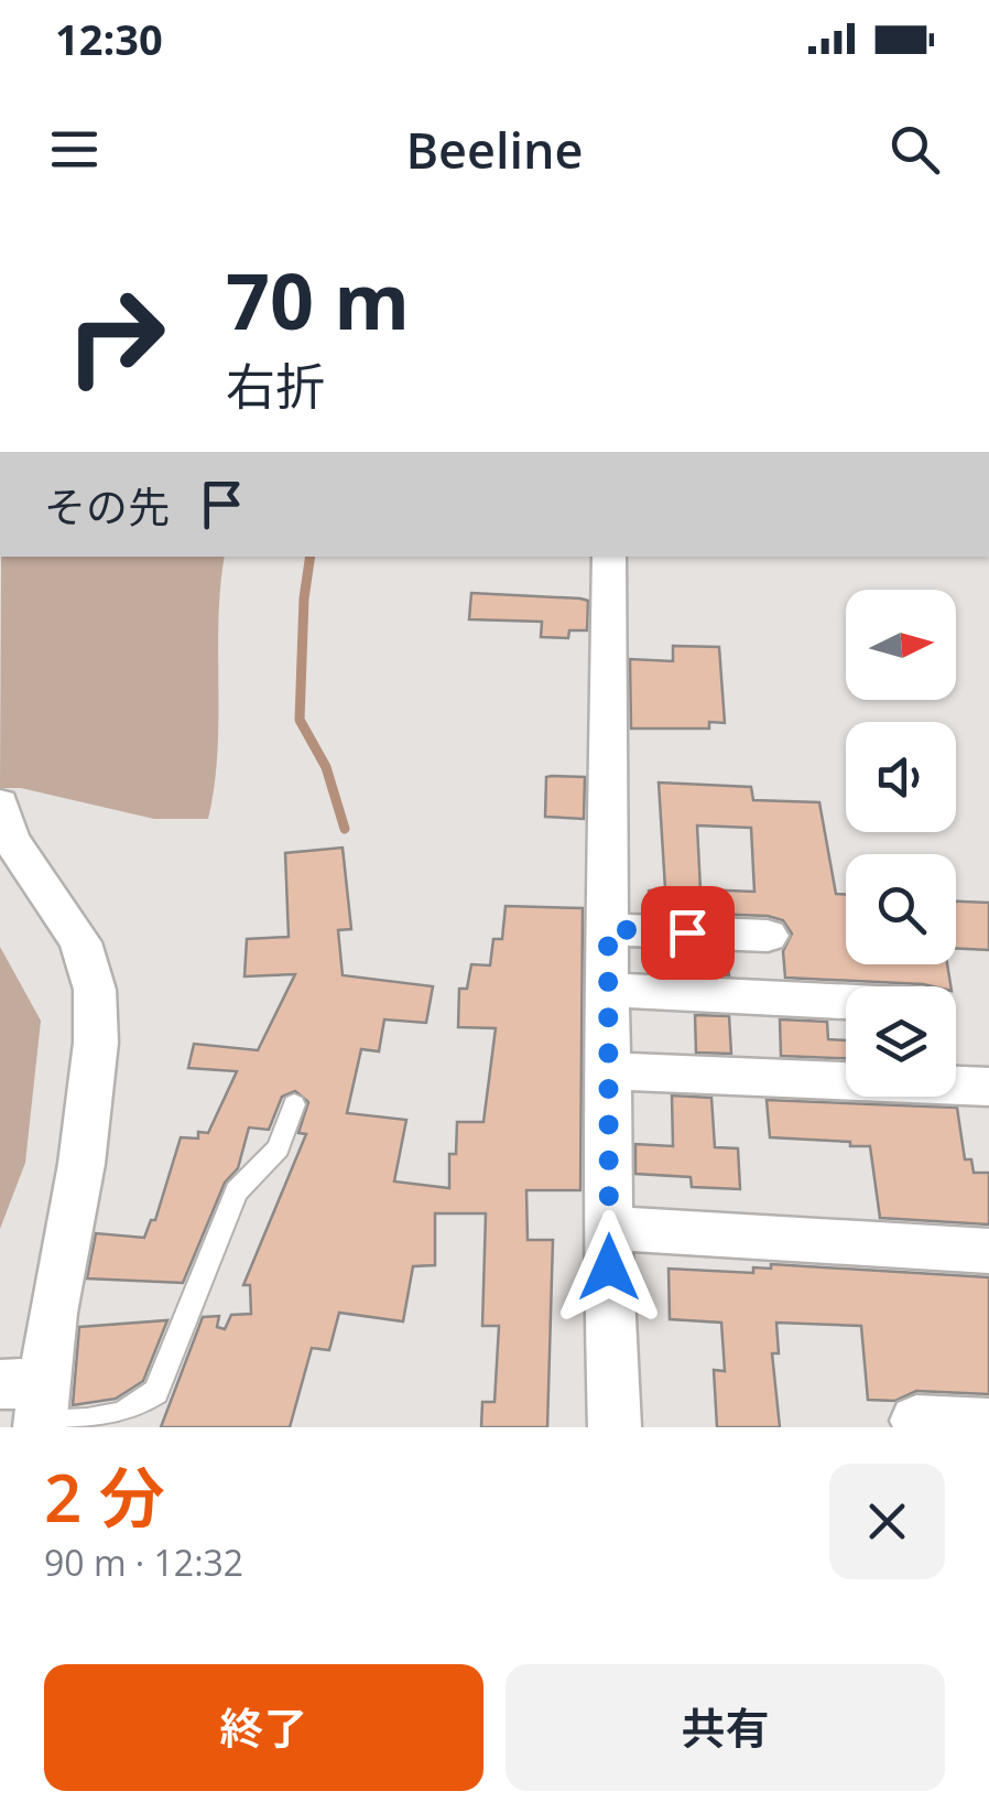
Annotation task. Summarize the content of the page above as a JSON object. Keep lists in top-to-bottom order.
{
  "north": "right",
  "page": {
    "status": "12:30",
    "header": "Beeline",
    "turn": ["70 m", "右折"],
    "then": "その先",
    "heading": ["2 分", "90 m · 12:32"],
    "buttons": ["終了", "共有"]
  }
}
